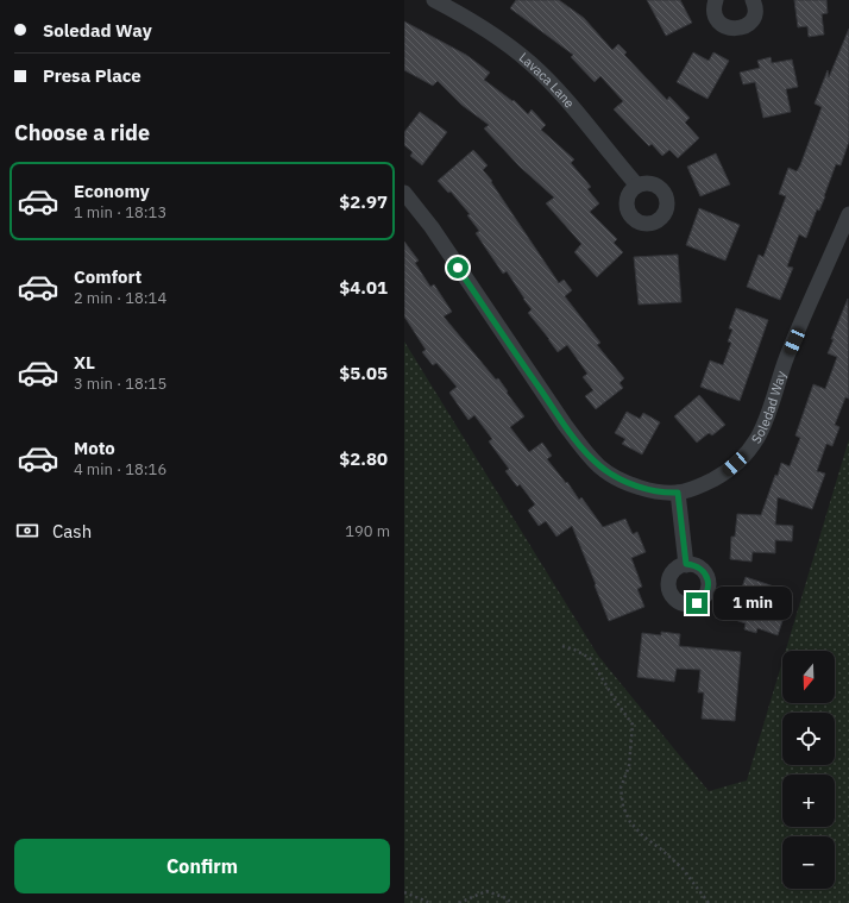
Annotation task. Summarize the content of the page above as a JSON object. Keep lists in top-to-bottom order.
{
  "streets": {
    "street": ["Lavaca Lane", "Soledad Way"]
  },
  "north": "bottom",
  "page": {
    "banner": ["Soledad Way", "Presa Place"],
    "heading": "Choose a ride",
    "list": [
      {
        "name": "Economy",
        "note": "1 min · 18:13",
        "value": "$2.97"
      },
      {
        "name": "Comfort",
        "note": "2 min · 18:14",
        "value": "$4.01"
      },
      {
        "name": "XL",
        "note": "3 min · 18:15",
        "value": "$5.05"
      },
      {
        "name": "Moto",
        "note": "4 min · 18:16",
        "value": "$2.80"
      }
    ],
    "pay": ["Cash", "190 m"],
    "bubble": "1 min",
    "map_buttons": ["+", "−"],
    "buttons": "Confirm"
  }
}
